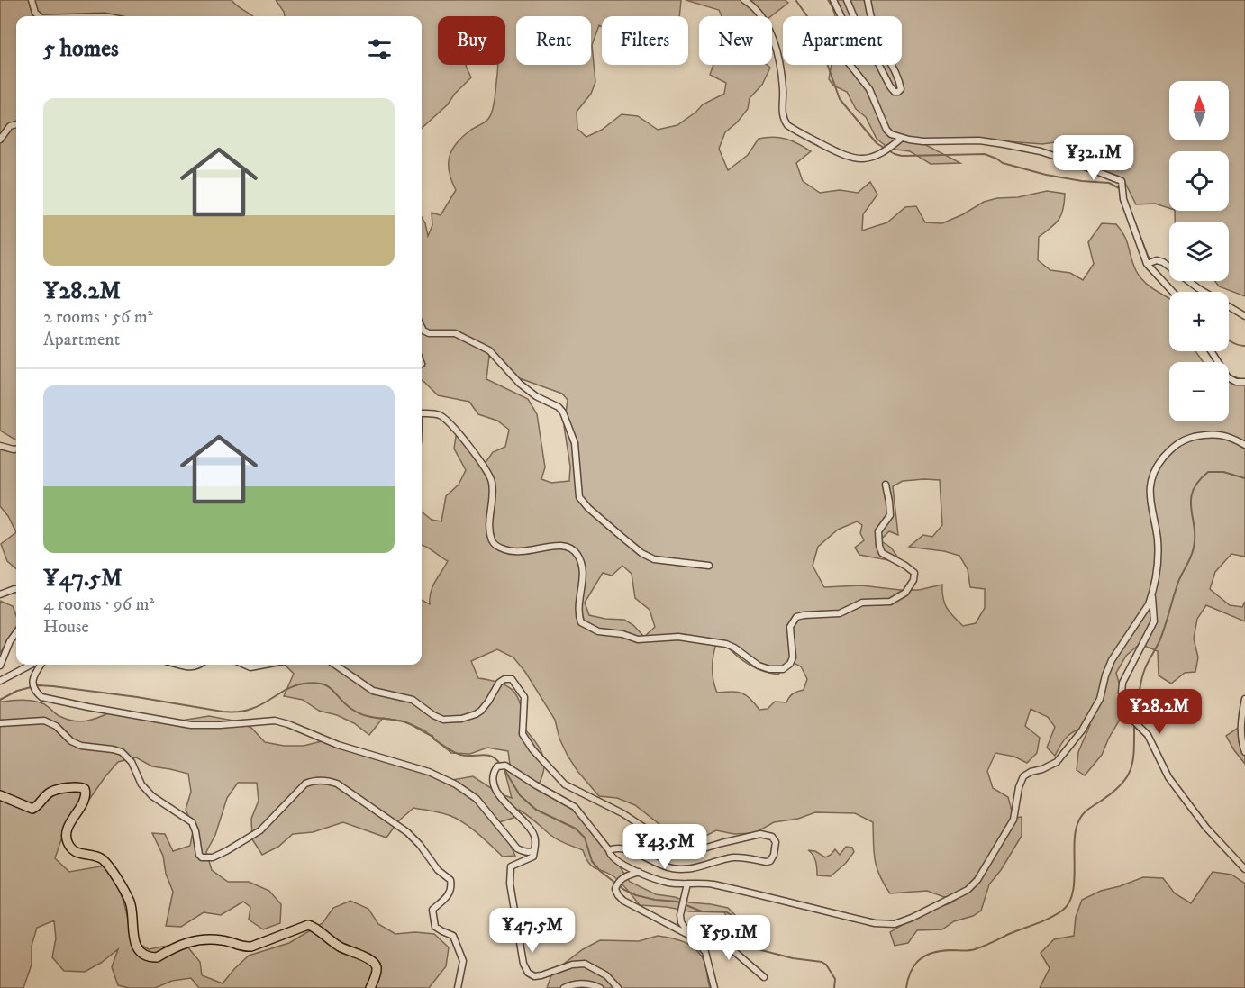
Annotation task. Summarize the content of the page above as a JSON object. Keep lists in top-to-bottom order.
{
  "north": "top",
  "page": {
    "chip": [
      "Buy",
      "Rent",
      "Filters",
      "New",
      "Apartment"
    ],
    "heading": "5 homes",
    "map_buttons": ["+", "−"],
    "list": [
      {
        "name": "¥28.2M",
        "note": "2 rooms · 56 m² · Apartment"
      },
      {
        "name": "¥47.5M",
        "note": "4 rooms · 96 m² · House"
      }
    ],
    "price": [
      "¥32.1M",
      "¥28.2M",
      "¥43.5M",
      "¥47.5M",
      "¥59.1M"
    ]
  }
}
